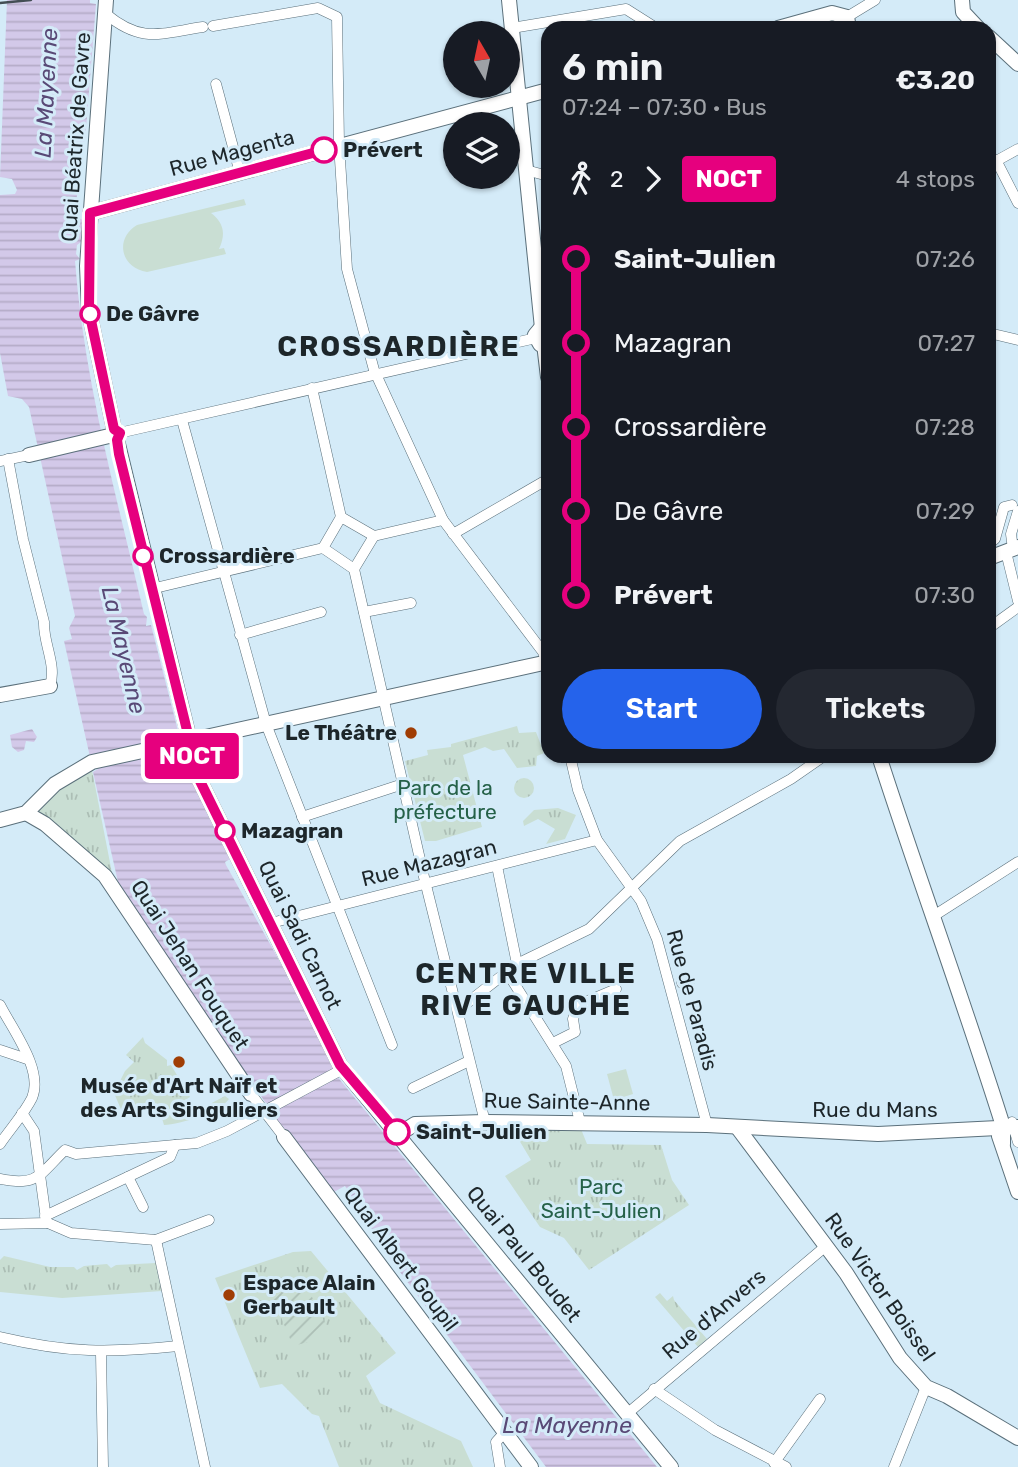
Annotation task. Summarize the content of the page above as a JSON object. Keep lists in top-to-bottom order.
{
  "streets": {
    "street": [
      "Quai Béatrix de Gavre",
      "Rue Magenta",
      "Rue Mazagran",
      "Quai Sadi Carnot",
      "Quai Jehan Fouquet",
      "Rue de Paradis",
      "Rue Sainte-Anne",
      "Rue du Mans",
      "Quai Paul Boudet",
      "Quai Albert Goupil",
      "Rue Victor Boissel",
      "Rue d'Anvers"
    ]
  },
  "crossings": [
    ["Quai Béatrix de Gavre", "Rue Magenta"],
    ["Quai Béatrix de Gavre", "Quai Sadi Carnot"],
    ["Rue Mazagran", "Quai Sadi Carnot"],
    ["Rue Mazagran", "Rue de Paradis"],
    ["Quai Sadi Carnot", "Quai Paul Boudet"],
    ["Quai Jehan Fouquet", "Quai Albert Goupil"],
    ["Rue de Paradis", "Rue Sainte-Anne"],
    ["Rue Sainte-Anne", "Rue du Mans"],
    ["Rue Sainte-Anne", "Quai Paul Boudet"],
    ["Rue Sainte-Anne", "Rue Victor Boissel"],
    ["Rue du Mans", "Rue Victor Boissel"],
    ["Quai Paul Boudet", "Rue d'Anvers"],
    ["Rue Victor Boissel", "Rue d'Anvers"]
  ],
  "districts": ["CROSSARDIÈRE", "CENTRE VILLE RIVE GAUCHE"],
  "water": ["La Mayenne"],
  "parks": ["Parc de la préfecture", "Parc Saint-Julien"],
  "places": [
    "Prévert",
    "De Gâvre",
    "Crossardière",
    "Le Théâtre",
    "Mazagran",
    "Musée d'Art Naïf et des Arts Singuliers",
    "Saint-Julien",
    "Espace Alain Gerbault"
  ],
  "lines": ["bus line NOCT"],
  "north": "top",
  "page": {
    "on_map": "NOCT",
    "heading": ["6 min", "07:24 – 07:30 · Bus", "€3.20"],
    "legs": ["2", "NOCT", "4 stops"],
    "list": [
      {
        "name": "Saint-Julien",
        "value": "07:26"
      },
      {
        "name": "Mazagran",
        "value": "07:27"
      },
      {
        "name": "Crossardière",
        "value": "07:28"
      },
      {
        "name": "De Gâvre",
        "value": "07:29"
      },
      {
        "name": "Prévert",
        "value": "07:30"
      }
    ],
    "buttons": ["Start", "Tickets"]
  }
}
